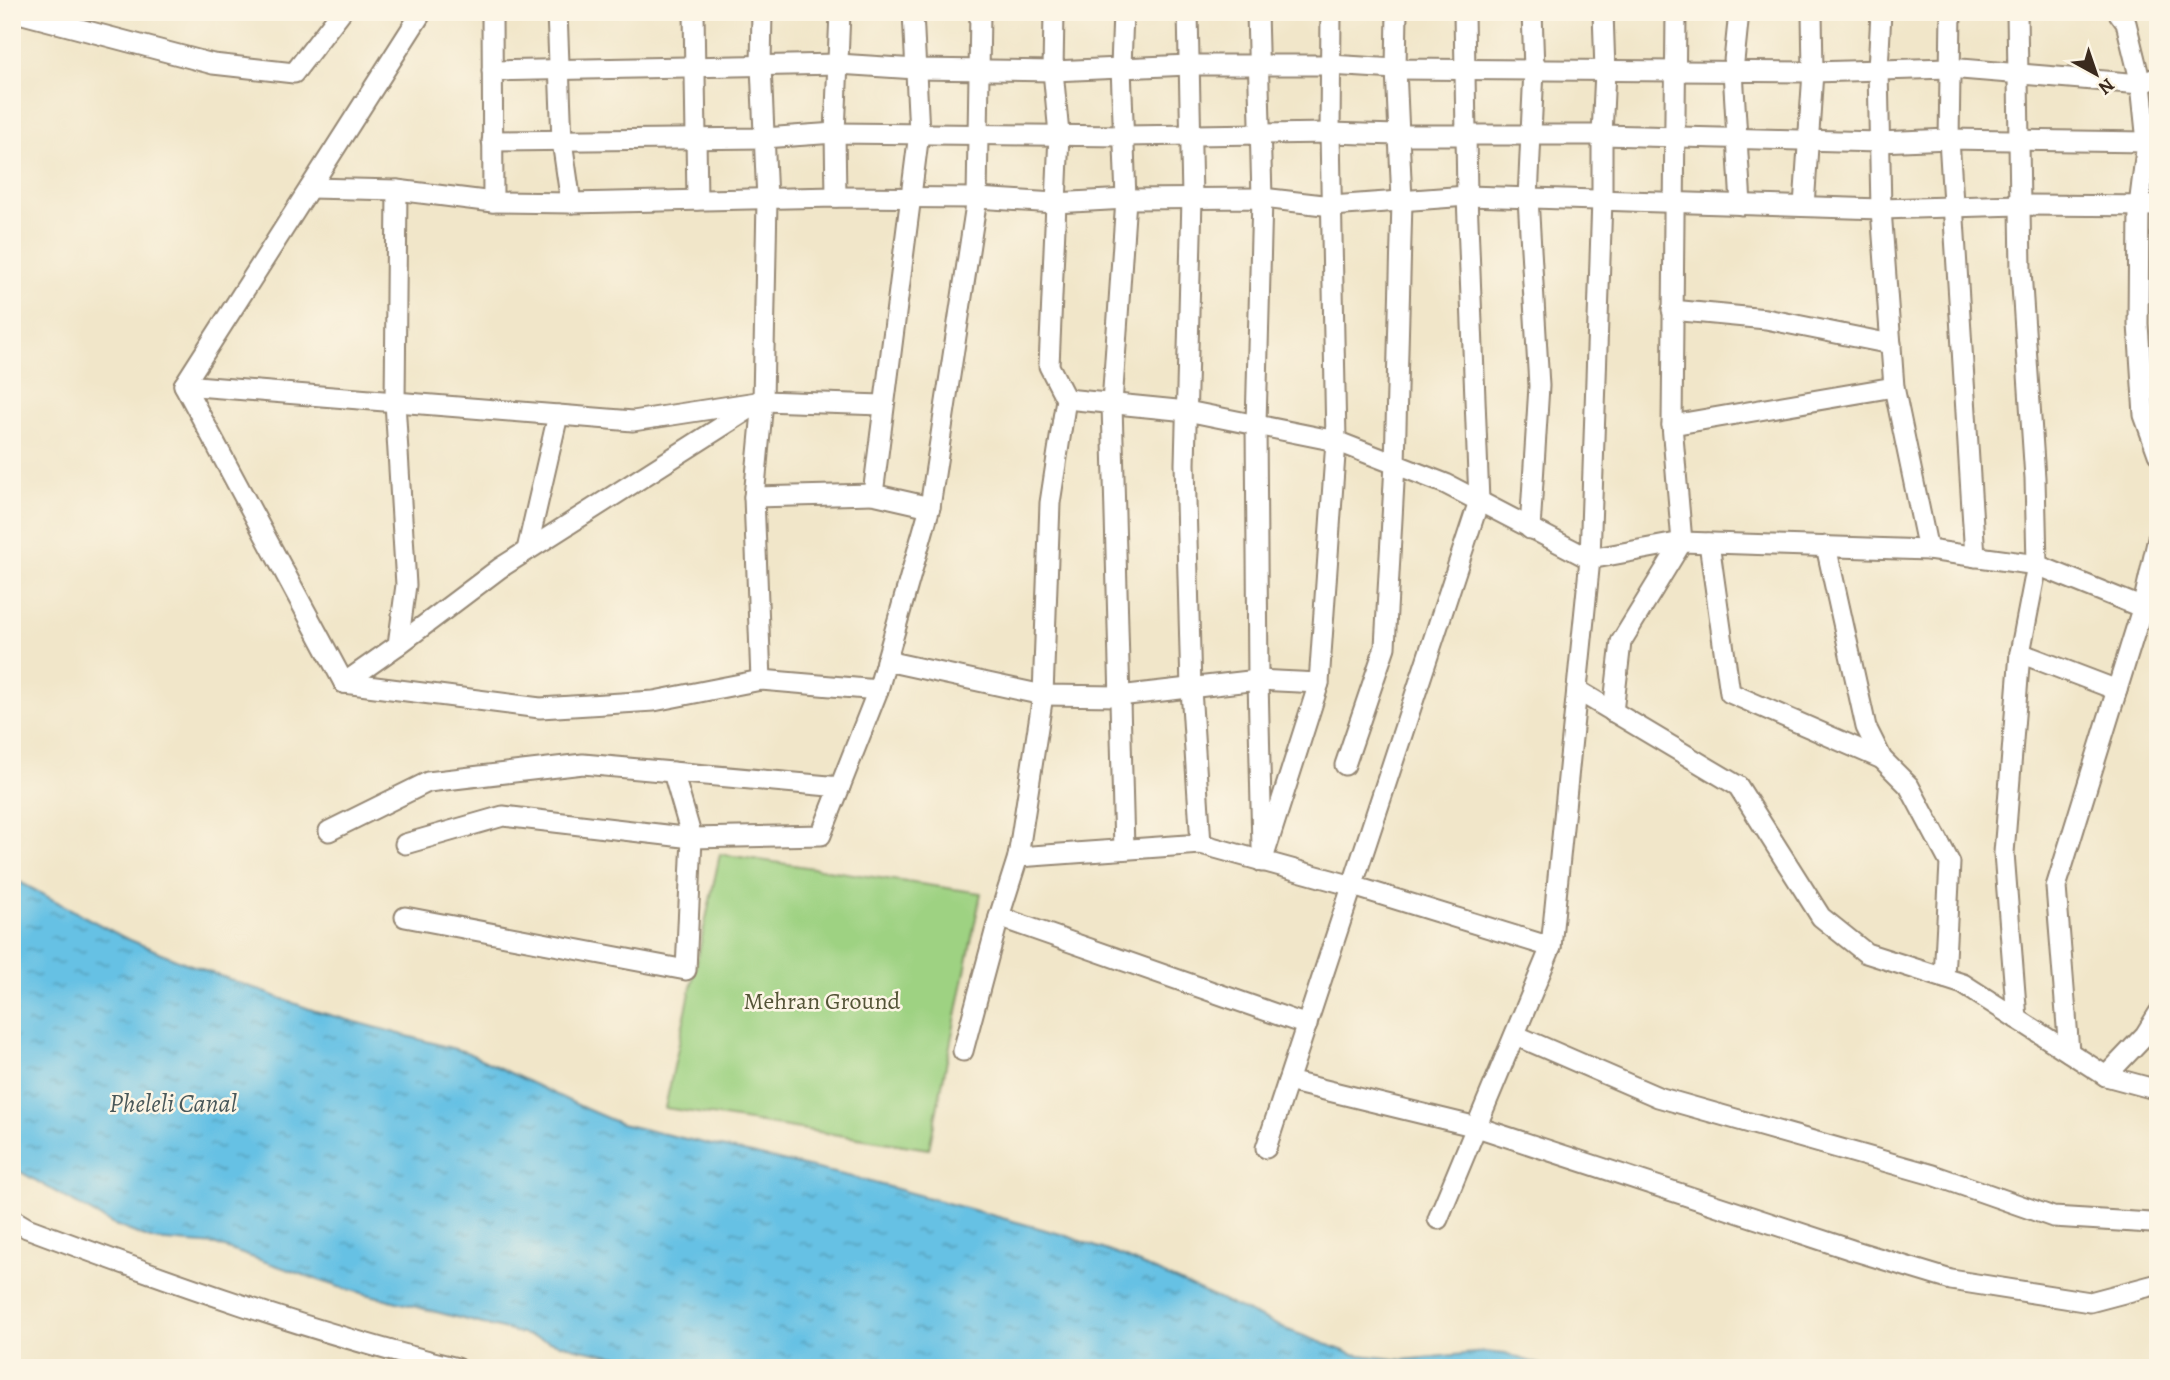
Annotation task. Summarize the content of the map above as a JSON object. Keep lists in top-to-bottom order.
{
  "water": ["Pheleli Canal"],
  "parks": ["Mehran Ground"],
  "north": "bottom right"
}
